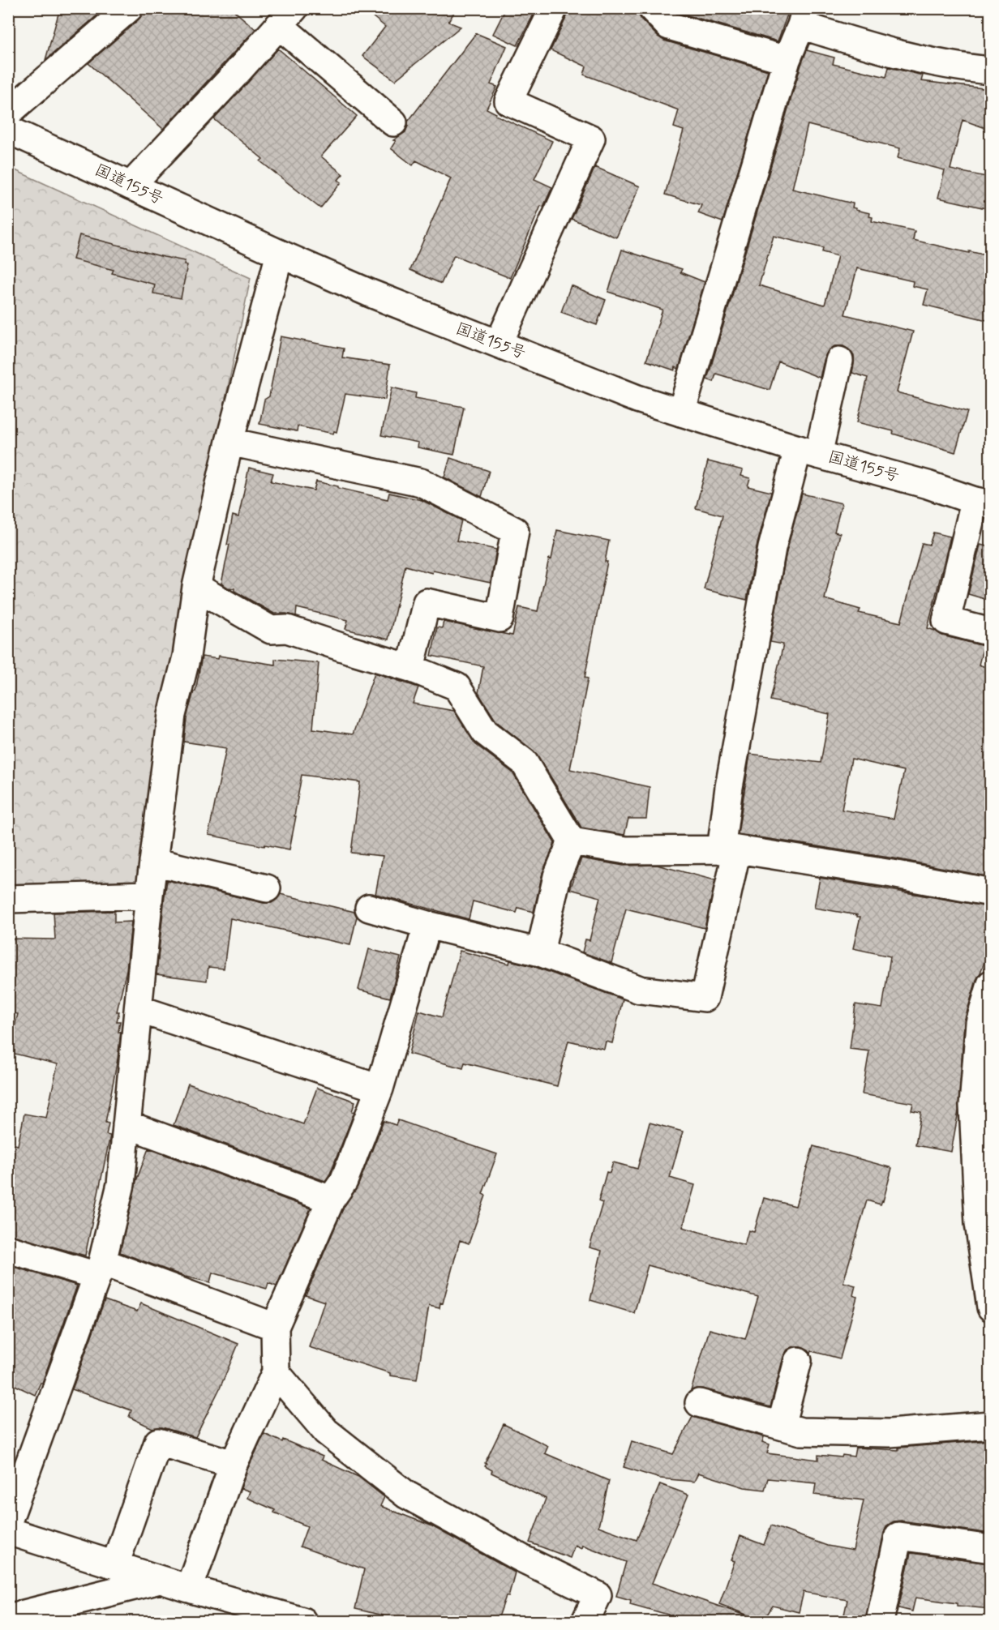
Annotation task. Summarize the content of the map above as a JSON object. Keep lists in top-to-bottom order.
{
  "streets": {
    "main road": ["国道155号"]
  }
}
